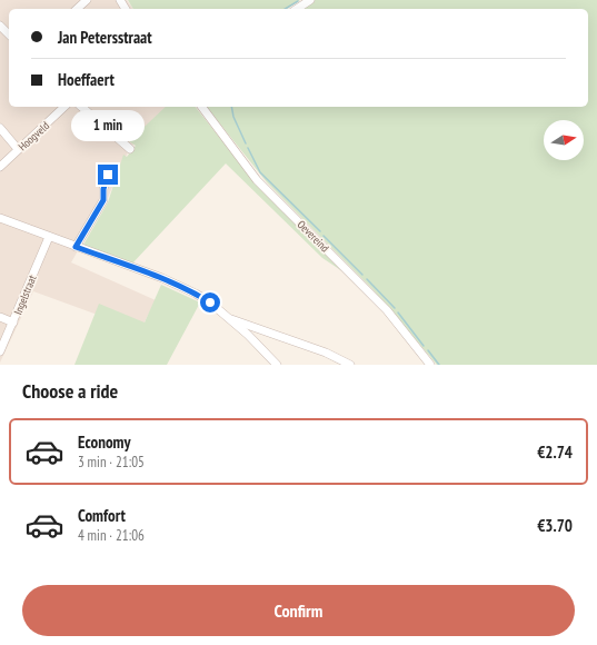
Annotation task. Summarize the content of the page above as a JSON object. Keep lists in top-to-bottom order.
{
  "streets": {
    "street": ["Hoogveld", "Oevereind", "Ingelstraat"]
  },
  "north": "right",
  "page": {
    "banner": ["Jan Petersstraat", "Hoeffaert"],
    "bubble": "1 min",
    "heading": "Choose a ride",
    "list": [
      {
        "name": "Economy",
        "note": "3 min · 21:05",
        "value": "€2.74"
      },
      {
        "name": "Comfort",
        "note": "4 min · 21:06",
        "value": "€3.70"
      }
    ],
    "buttons": "Confirm"
  }
}
